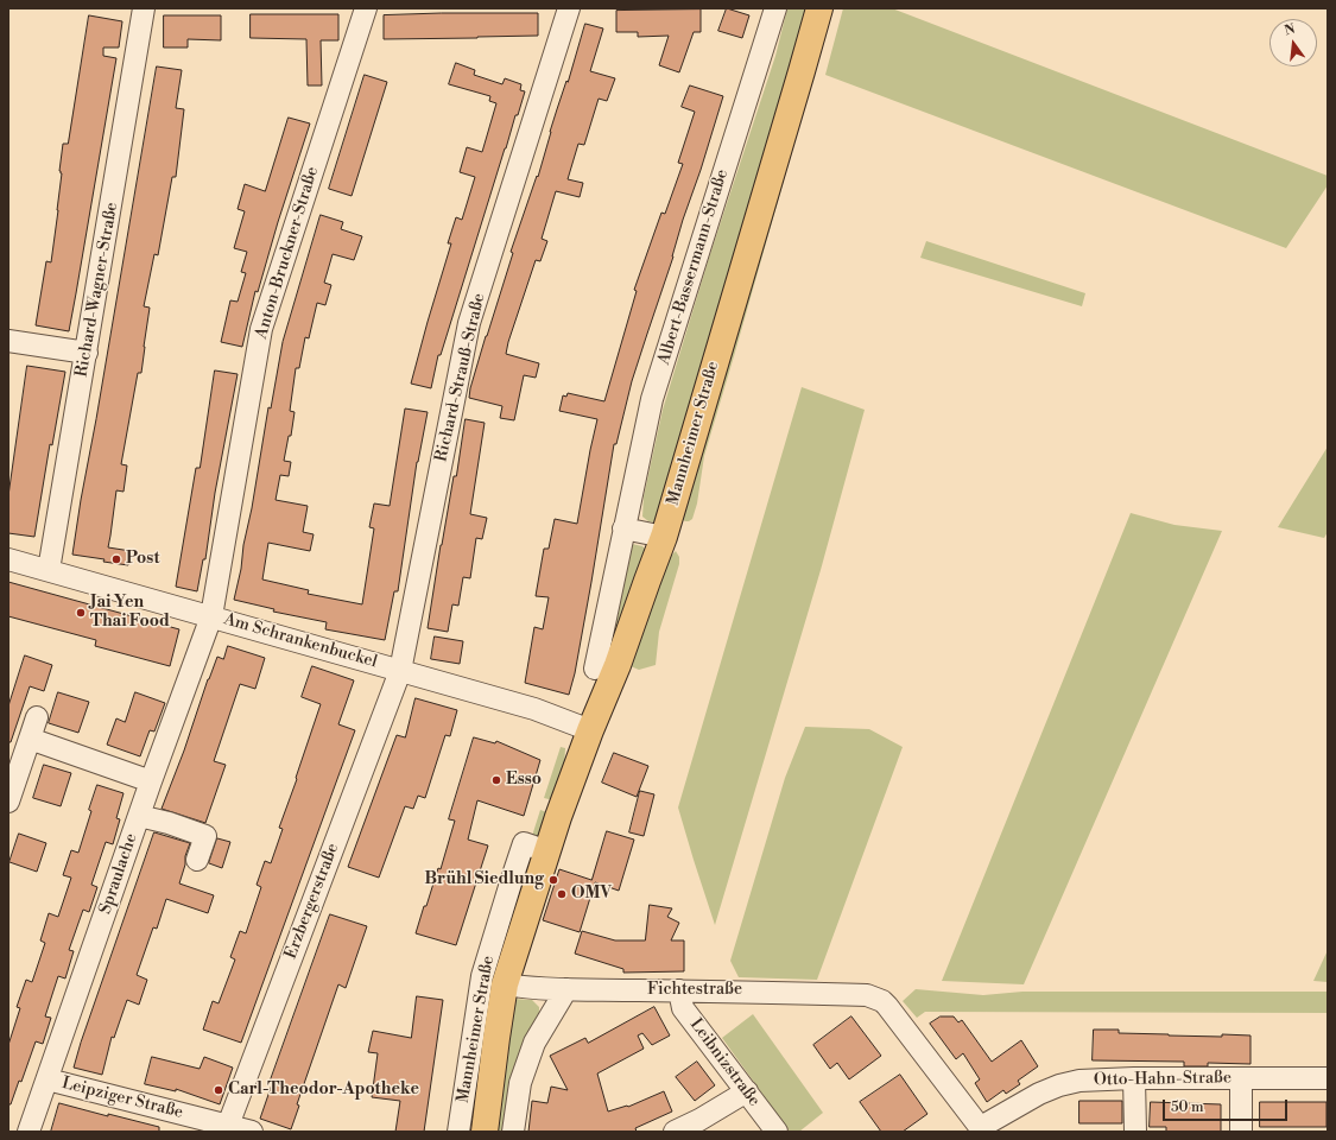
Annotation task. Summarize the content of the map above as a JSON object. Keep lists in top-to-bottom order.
{
  "streets": {
    "main road": ["Mannheimer Straße"],
    "street": [
      "Anton-Bruckner-Straße",
      "Albert-Bassermann-Straße",
      "Richard-Wagner-Straße",
      "Richard-Strauß-Straße",
      "Am Schrankenbuckel",
      "Spraulache",
      "Erzbergerstraße",
      "Fichtestraße",
      "Leibnizstraße",
      "Otto-Hahn-Straße",
      "Leipziger Straße"
    ]
  },
  "crossings": [
    ["Anton-Bruckner-Straße", "Am Schrankenbuckel"],
    ["Anton-Bruckner-Straße", "Spraulache"],
    ["Richard-Wagner-Straße", "Am Schrankenbuckel"],
    ["Richard-Strauß-Straße", "Am Schrankenbuckel"],
    ["Richard-Strauß-Straße", "Erzbergerstraße"],
    ["Mannheimer Straße", "Am Schrankenbuckel"],
    ["Mannheimer Straße", "Fichtestraße"],
    ["Am Schrankenbuckel", "Spraulache"],
    ["Am Schrankenbuckel", "Erzbergerstraße"],
    ["Spraulache", "Leipziger Straße"],
    ["Erzbergerstraße", "Leipziger Straße"],
    ["Fichtestraße", "Leibnizstraße"],
    ["Fichtestraße", "Otto-Hahn-Straße"]
  ],
  "places": [
    "Post",
    "Jai Yen Thai Food",
    "Esso",
    "Brühl Siedlung",
    "OMV",
    "Carl-Theodor-Apotheke"
  ],
  "scale_bar": "50 m",
  "north": "top"
}
